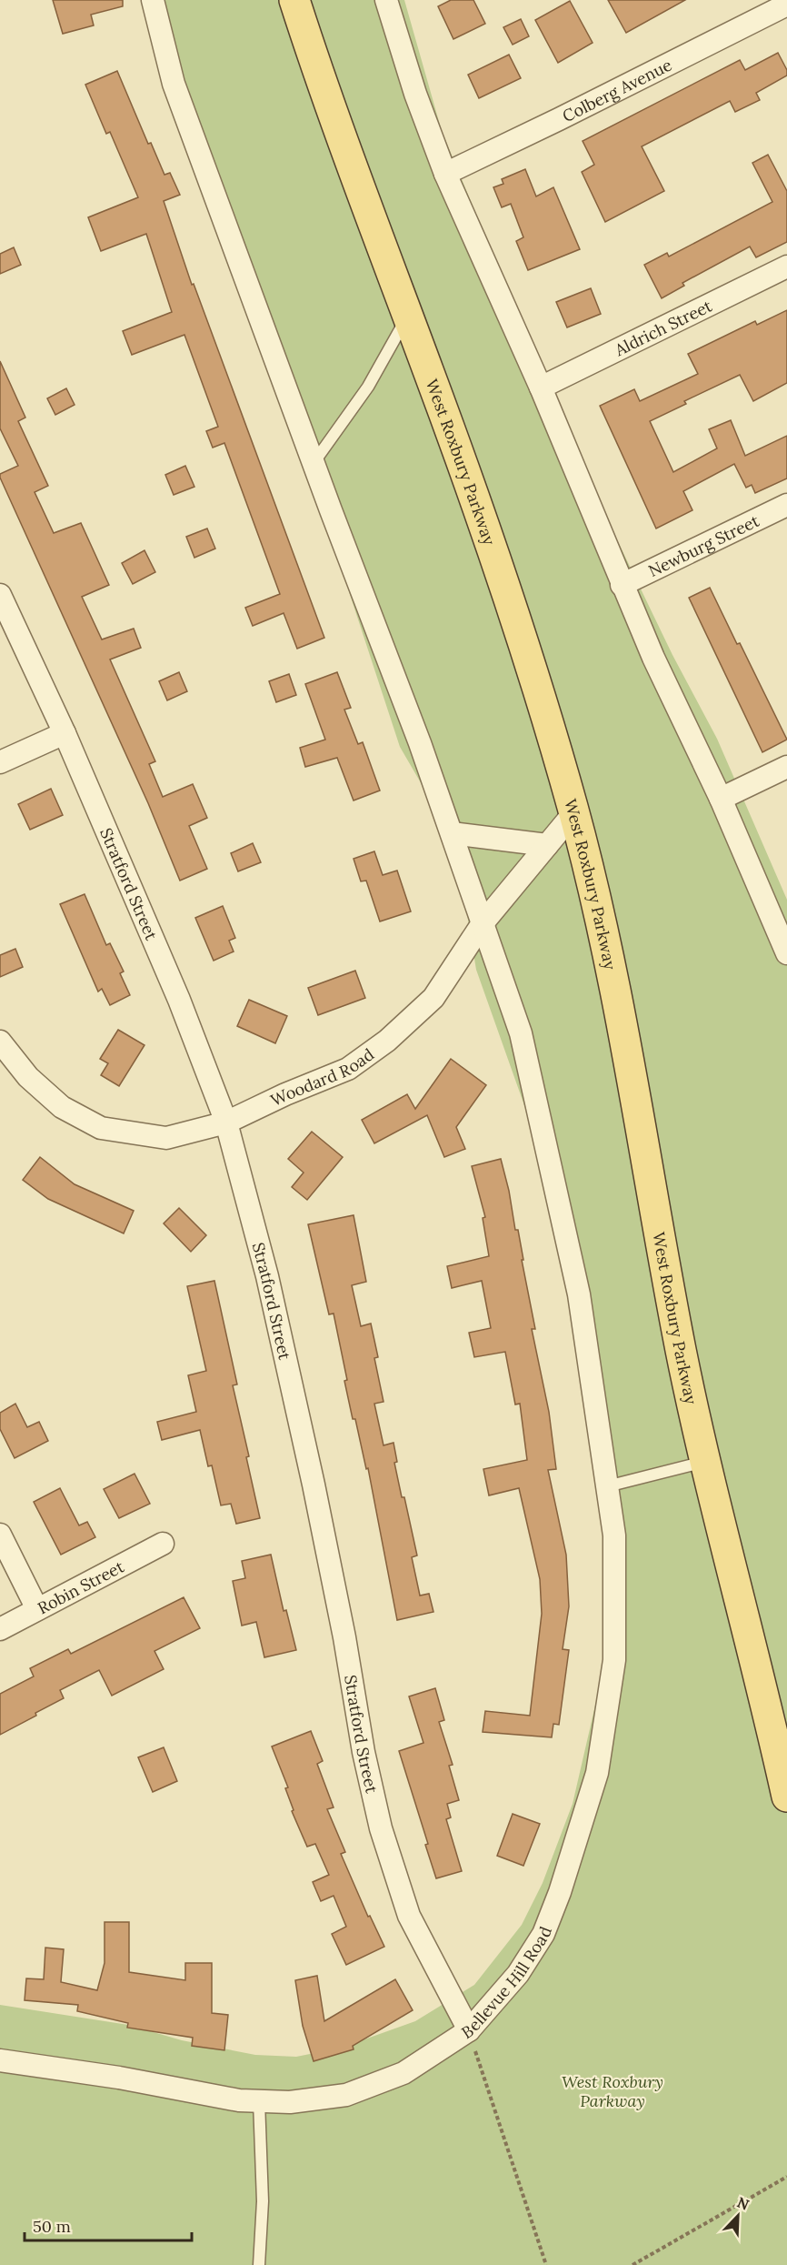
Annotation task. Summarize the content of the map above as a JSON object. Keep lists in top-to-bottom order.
{
  "streets": {
    "main road": ["West Roxbury Parkway"],
    "street": [
      "Colberg Avenue",
      "Aldrich Street",
      "Newburg Street",
      "Stratford Street",
      "Woodard Road",
      "Robin Street",
      "Bellevue Hill Road"
    ]
  },
  "crossings": [
    ["West Roxbury Parkway", "Woodard Road"],
    ["Stratford Street", "Woodard Road"],
    ["Stratford Street", "Bellevue Hill Road"],
    ["Woodard Road", "Bellevue Hill Road"]
  ],
  "parks": ["West Roxbury Parkway"],
  "scale_bar": "50 m",
  "north": "top right"
}
